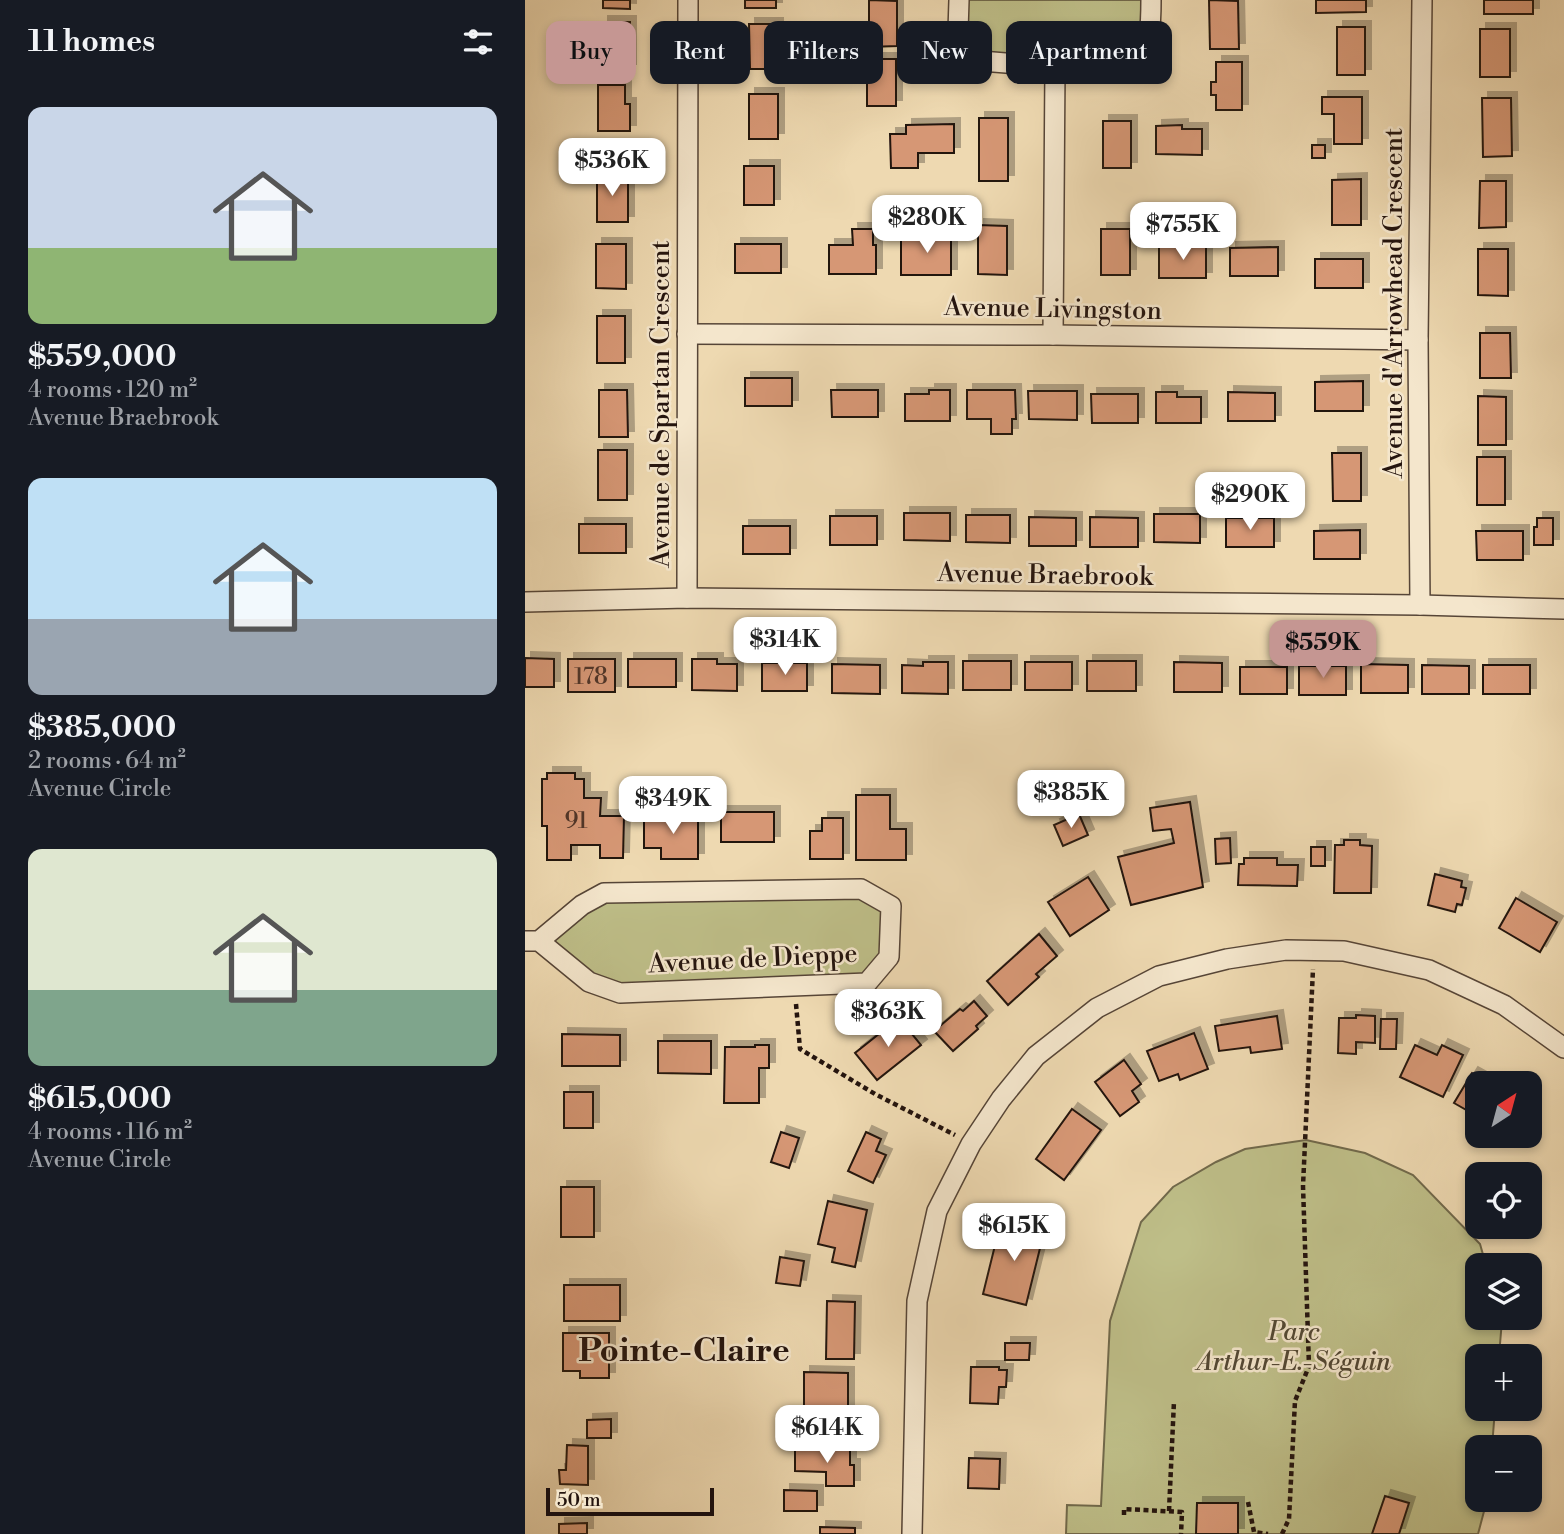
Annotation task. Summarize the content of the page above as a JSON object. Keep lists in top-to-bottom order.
{
  "streets": {
    "street": [
      "Avenue d'Arrowhead Crescent",
      "Avenue Livingston",
      "Avenue de Spartan Crescent",
      "Avenue Braebrook",
      "Avenue de Dieppe"
    ]
  },
  "crossings": [
    ["Avenue d'Arrowhead Crescent", "Avenue Livingston"],
    ["Avenue d'Arrowhead Crescent", "Avenue Braebrook"],
    ["Avenue Livingston", "Avenue de Spartan Crescent"],
    ["Avenue de Spartan Crescent", "Avenue Braebrook"]
  ],
  "districts": ["Pointe-Claire"],
  "parks": ["Parc Arthur-E.-Séguin"],
  "house_numbers": ["178", "91"],
  "scale_bar": "50 m",
  "north": "top right",
  "page": {
    "heading": "11 homes",
    "chip": [
      "Buy",
      "Rent",
      "Filters",
      "New",
      "Apartment"
    ],
    "list": [
      {
        "name": "$559,000",
        "note": "4 rooms · 120 m² · Avenue Braebrook"
      },
      {
        "name": "$385,000",
        "note": "2 rooms · 64 m² · Avenue Circle"
      },
      {
        "name": "$615,000",
        "note": "4 rooms · 116 m² · Avenue Circle"
      }
    ],
    "price": [
      "$536K",
      "$280K",
      "$755K",
      "$290K",
      "$314K",
      "$559K",
      "$385K",
      "$349K",
      "$363K",
      "$615K",
      "$614K"
    ],
    "map_buttons": ["+", "−"],
    "scale": "50 m"
  }
}
